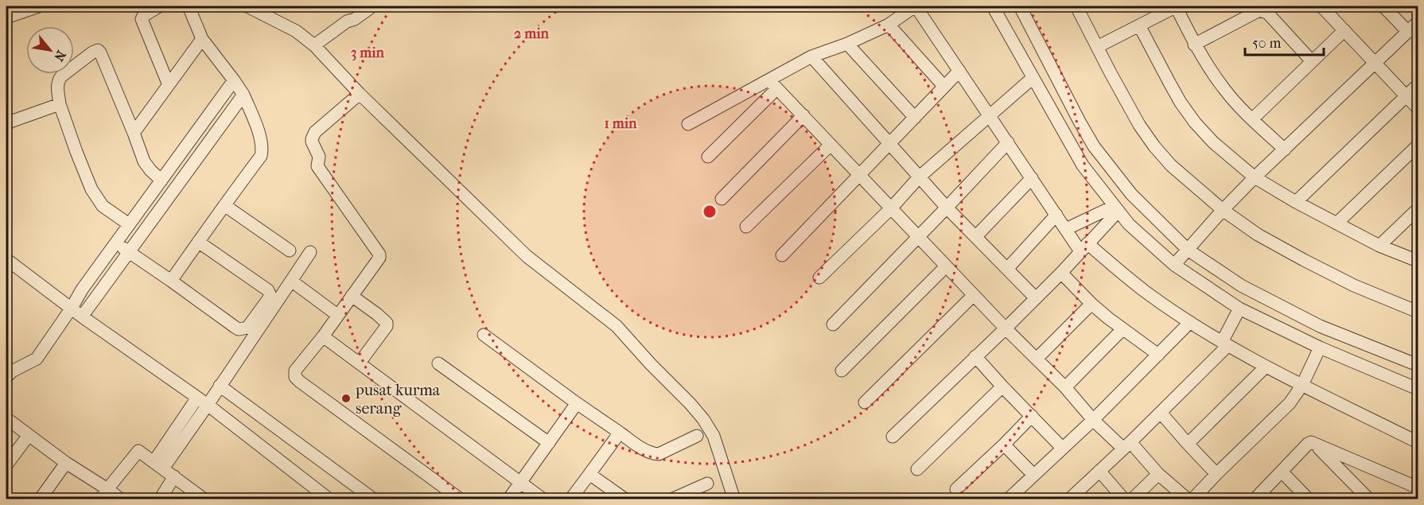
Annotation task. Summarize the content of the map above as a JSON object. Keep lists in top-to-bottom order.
{
  "places": ["pusat kurma serang"],
  "scale_bar": "50 m",
  "north": "bottom right",
  "rings": ["2 min", "3 min", "1 min"]
}
